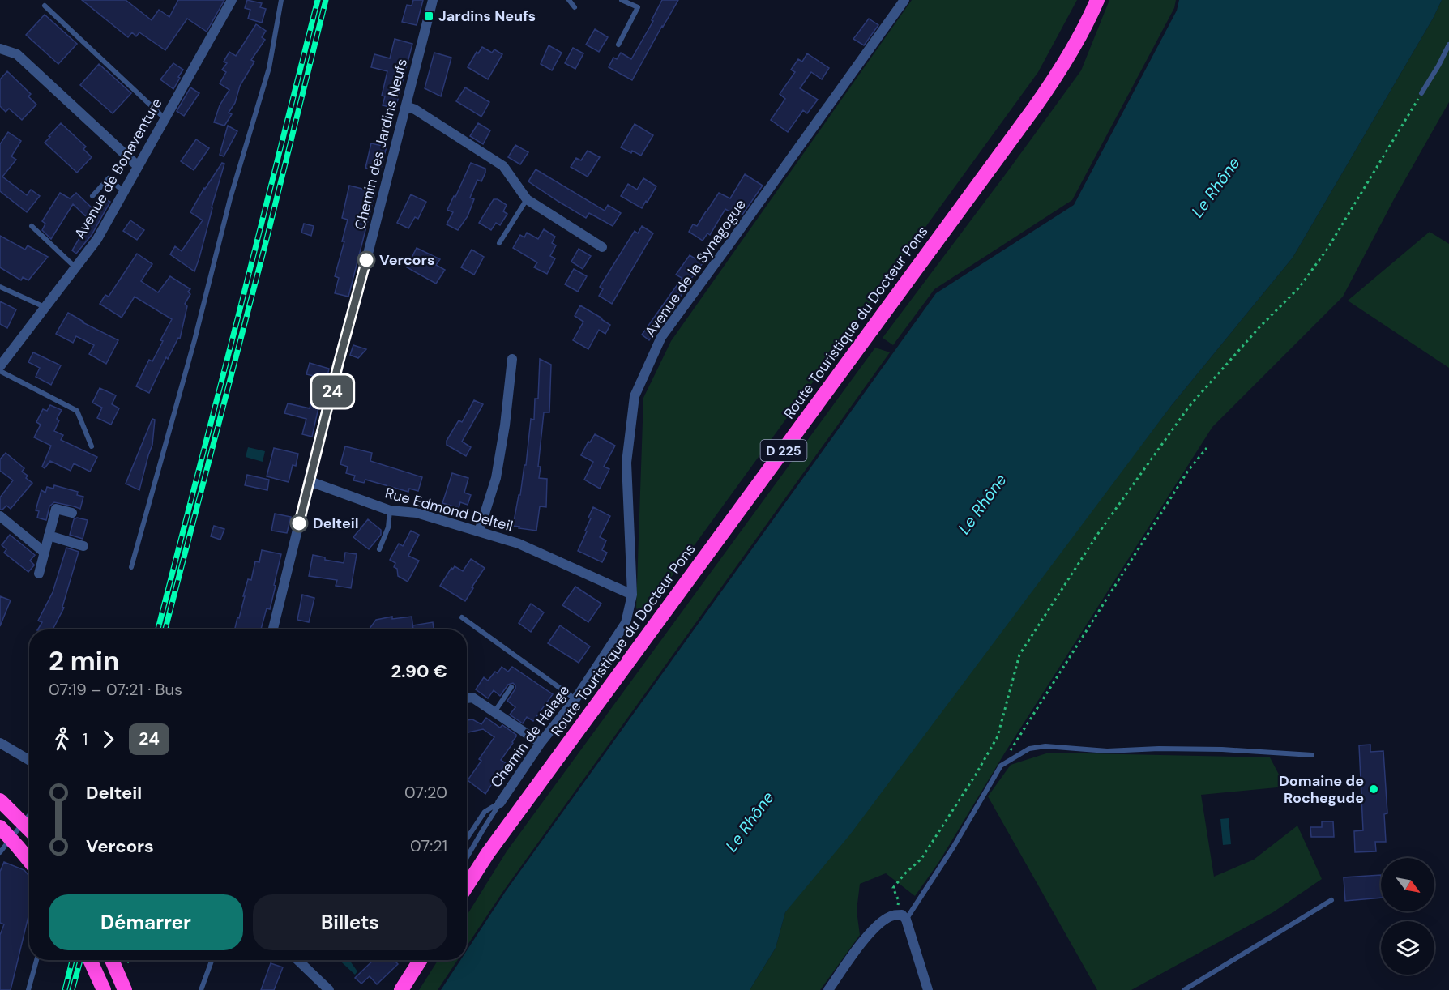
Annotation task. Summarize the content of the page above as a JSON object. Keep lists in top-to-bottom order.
{
  "streets": {
    "highway": ["Route Touristique du Docteur Pons", "D 225"],
    "street": [
      "Chemin des Jardins Neufs",
      "Avenue de Bonaventure",
      "Avenue de la Synagogue",
      "Rue Edmond Delteil",
      "Chemin de Halage"
    ]
  },
  "crossings": [
    ["Chemin des Jardins Neufs", "Rue Edmond Delteil"],
    ["Avenue de la Synagogue", "Rue Edmond Delteil"],
    ["Avenue de la Synagogue", "Chemin de Halage"]
  ],
  "water": ["Le Rhône"],
  "places": {
    "transit": ["Jardins Neufs"],
    "other": ["Vercors", "Delteil", "Domaine de Rochegude"]
  },
  "lines": ["bus line 24"],
  "north": "bottom right",
  "page": {
    "on_map": "24",
    "heading": ["2 min", "07:19 – 07:21 · Bus", "2.90 €"],
    "legs": ["1", "24"],
    "list": [
      {
        "name": "Delteil",
        "value": "07:20"
      },
      {
        "name": "Vercors",
        "value": "07:21"
      }
    ],
    "buttons": ["Démarrer", "Billets"]
  }
}
